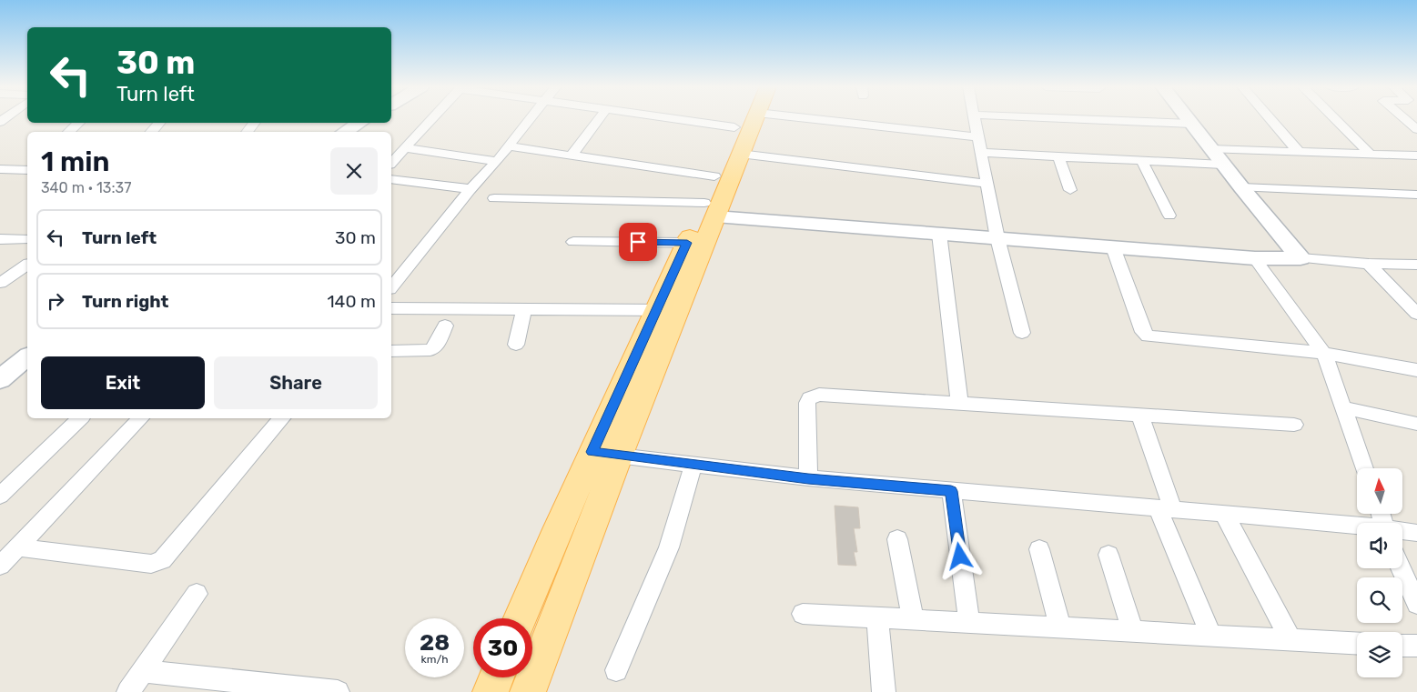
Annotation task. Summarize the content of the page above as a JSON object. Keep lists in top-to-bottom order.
{
  "north": "top",
  "page": {
    "turn": ["30 m", "Turn left"],
    "heading": ["1 min", "340 m · 13:37"],
    "list": [
      {
        "name": "Turn left",
        "value": "30 m"
      },
      {
        "name": "Turn right",
        "value": "140 m"
      }
    ],
    "buttons": ["Exit", "Share"],
    "speed": "28 km/h",
    "limit": "30"
  }
}
